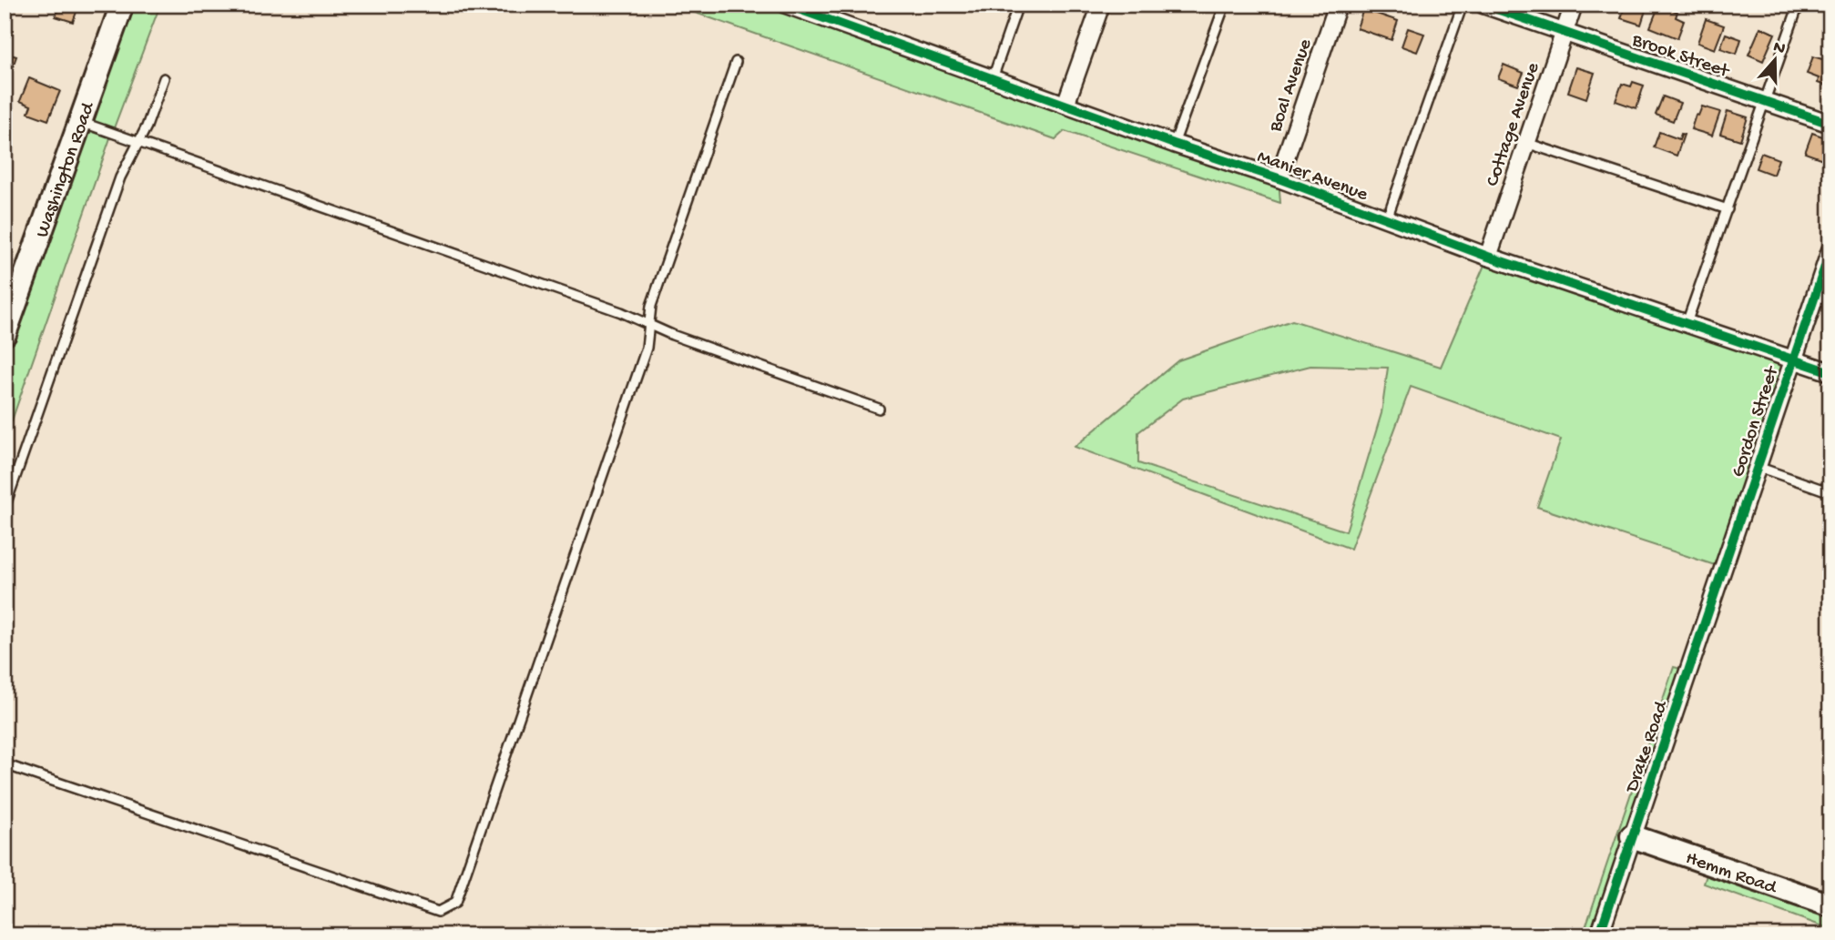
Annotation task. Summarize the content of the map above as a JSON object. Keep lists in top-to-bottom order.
{
  "streets": {
    "street": [
      "Brook Street",
      "Boal Avenue",
      "Cottage Avenue",
      "Washington Road",
      "Manier Avenue",
      "Gordon Street",
      "Drake Road",
      "Hemm Road"
    ]
  },
  "crossings": [
    ["Brook Street", "Cottage Avenue"],
    ["Boal Avenue", "Manier Avenue"],
    ["Cottage Avenue", "Manier Avenue"],
    ["Manier Avenue", "Gordon Street"],
    ["Gordon Street", "Drake Road"],
    ["Drake Road", "Hemm Road"]
  ],
  "north": "top"
}
